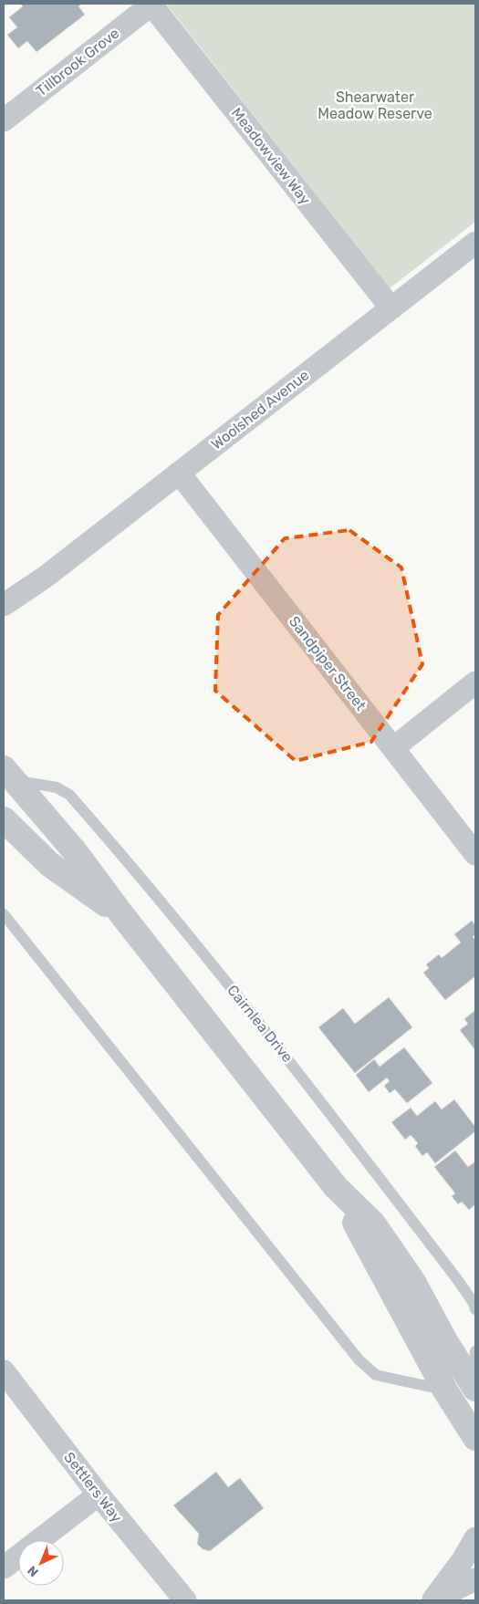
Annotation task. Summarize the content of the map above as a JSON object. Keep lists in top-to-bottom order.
{
  "streets": {
    "street": [
      "Tillbrook Grove",
      "Meadowview Way",
      "Woolshed Avenue",
      "Sandpiper Street",
      "Cairnlea Drive",
      "Settlers Way"
    ]
  },
  "crossings": [
    ["Tillbrook Grove", "Meadowview Way"],
    ["Meadowview Way", "Woolshed Avenue"],
    ["Woolshed Avenue", "Sandpiper Street"]
  ],
  "parks": ["Shearwater Meadow Reserve"],
  "north": "bottom left"
}
